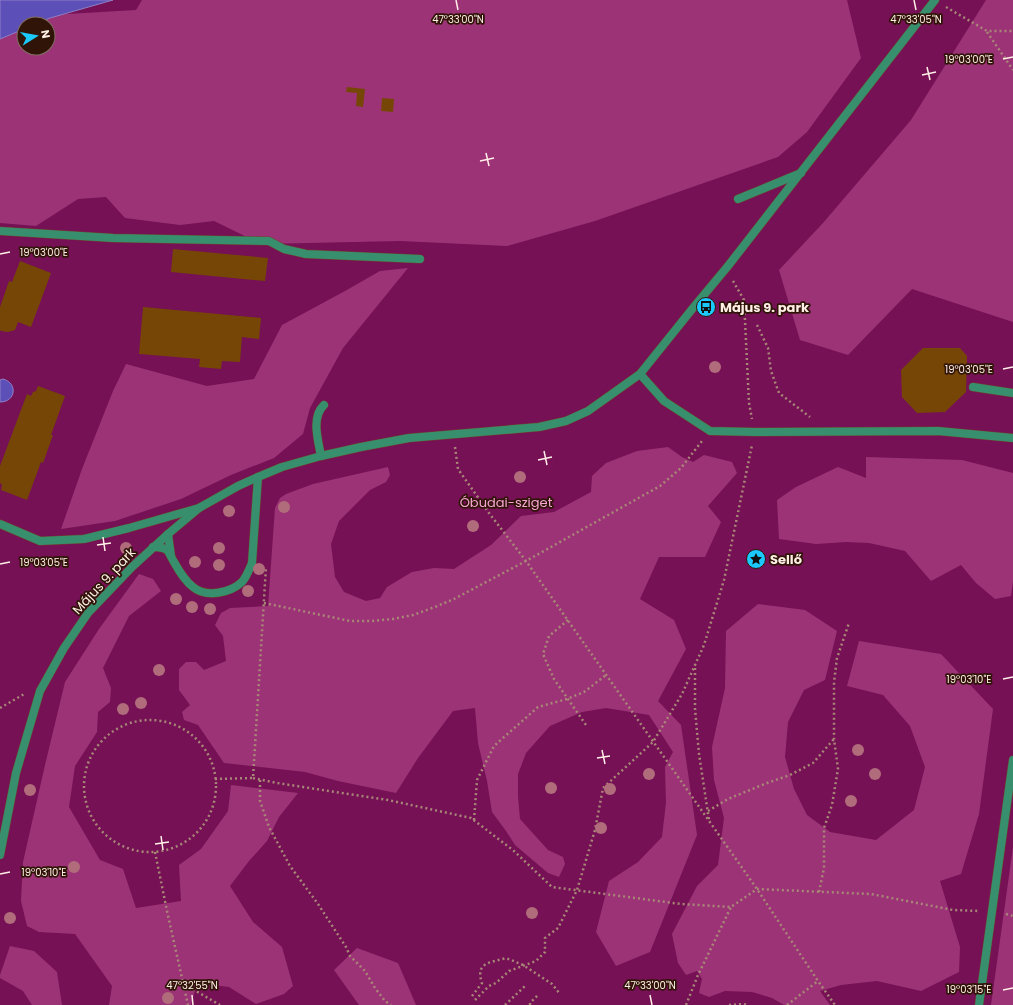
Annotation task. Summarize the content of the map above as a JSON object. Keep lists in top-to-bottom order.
{
  "streets": {
    "street": ["Május 9. park"]
  },
  "parks": ["Óbudai-sziget"],
  "places": {
    "bus stop": ["Május 9. park"],
    "place": ["Sellő"]
  },
  "north": "right",
  "coordinates": [
    "47°33'00\"N",
    "47°33'05\"N",
    "19°03'00\"E",
    "19°03'05\"E",
    "19°03'10\"E",
    "47°32'55\"N",
    "19°03'15\"E"
  ]
}
